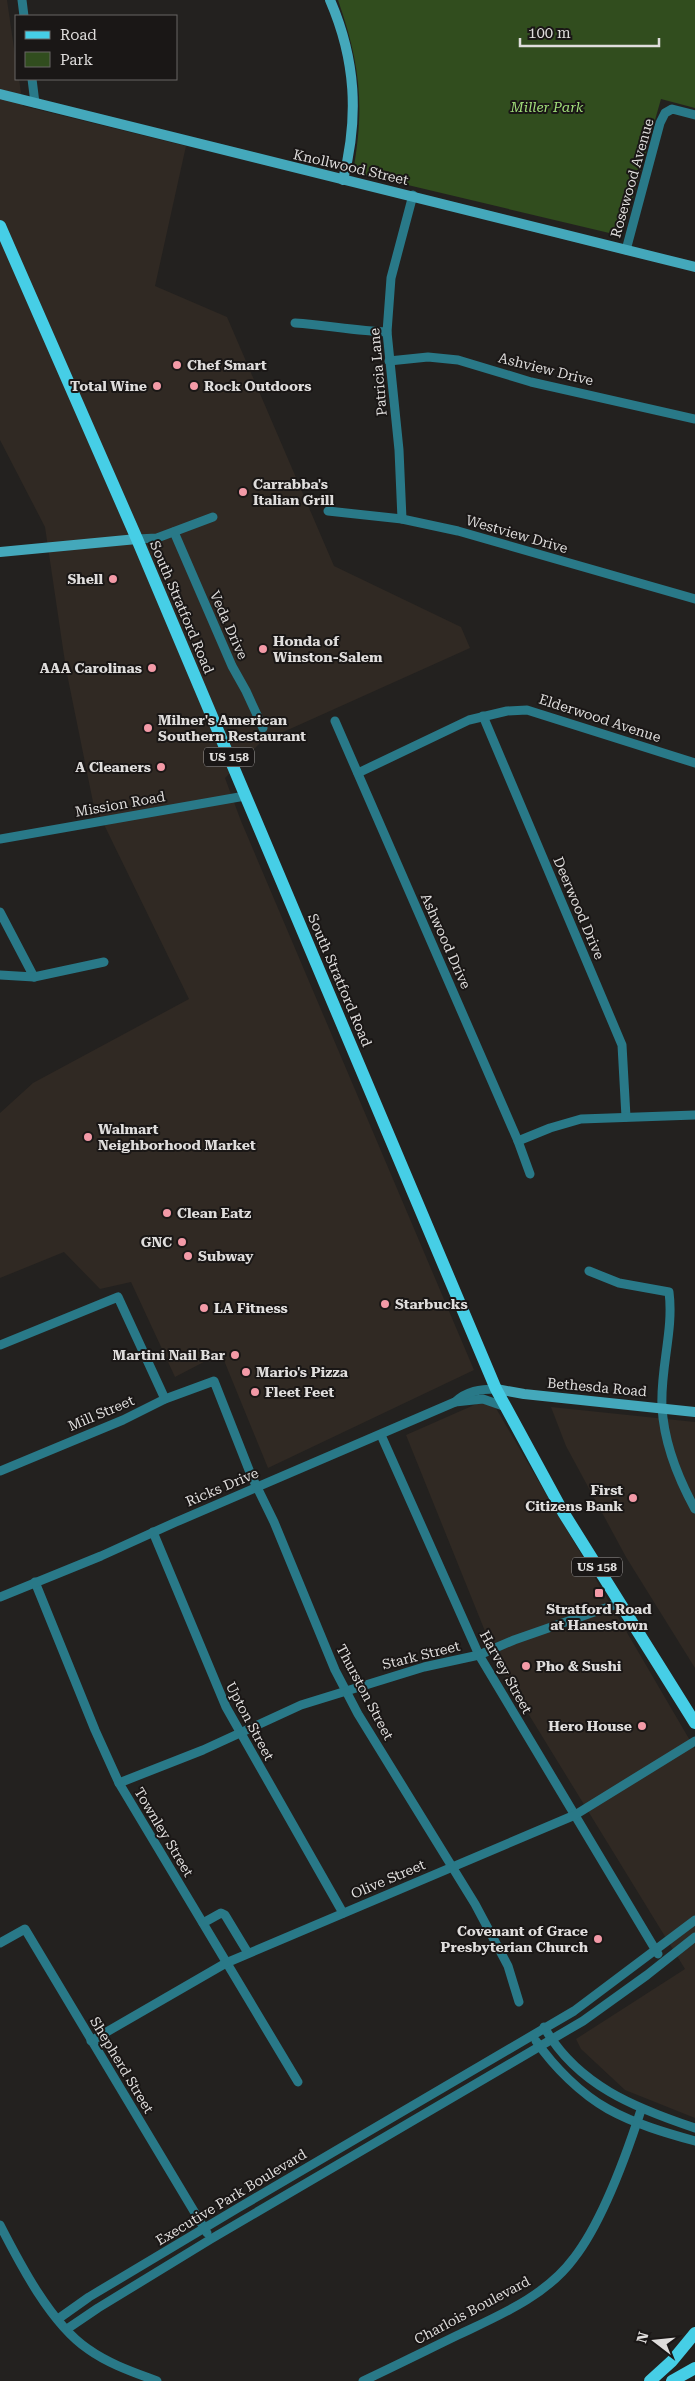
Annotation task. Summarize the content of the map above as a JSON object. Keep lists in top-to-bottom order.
{
  "streets": {
    "main road": [
      "Knollwood Street",
      "South Stratford Road",
      "US 158",
      "Bethesda Road"
    ],
    "street": [
      "Rosewood Avenue",
      "Ashview Drive",
      "Patricia Lane",
      "Westview Drive",
      "Veda Drive",
      "Elderwood Avenue",
      "Mission Road",
      "Deerwood Drive",
      "Ashwood Drive",
      "Mill Street",
      "Ricks Drive",
      "Stark Street",
      "Harvey Street",
      "Thurston Street",
      "Upton Street",
      "Townley Street",
      "Olive Street",
      "Shepherd Street",
      "Executive Park Boulevard",
      "Charlois Boulevard"
    ]
  },
  "crossings": [
    ["Knollwood Street", "Rosewood Avenue"],
    ["Knollwood Street", "Patricia Lane"],
    ["Ashview Drive", "Patricia Lane"],
    ["Patricia Lane", "Westview Drive"],
    ["South Stratford Road", "Mission Road"],
    ["South Stratford Road", "Bethesda Road"],
    ["South Stratford Road", "Ricks Drive"],
    ["South Stratford Road", "Stark Street"],
    ["Elderwood Avenue", "Deerwood Drive"],
    ["Elderwood Avenue", "Ashwood Drive"],
    ["Bethesda Road", "Ricks Drive"],
    ["Mill Street", "Thurston Street"],
    ["Ricks Drive", "Harvey Street"],
    ["Ricks Drive", "Thurston Street"],
    ["Ricks Drive", "Upton Street"],
    ["Ricks Drive", "Townley Street"],
    ["Stark Street", "Harvey Street"],
    ["Stark Street", "Thurston Street"],
    ["Stark Street", "Upton Street"],
    ["Stark Street", "Townley Street"],
    ["Harvey Street", "Olive Street"],
    ["Harvey Street", "Executive Park Boulevard"],
    ["Thurston Street", "Olive Street"],
    ["Upton Street", "Olive Street"],
    ["Townley Street", "Olive Street"],
    ["Olive Street", "Shepherd Street"],
    ["Shepherd Street", "Executive Park Boulevard"]
  ],
  "parks": ["Miller Park"],
  "places": {
    "other": [
      "Chef Smart",
      "Total Wine",
      "Rock Outdoors",
      "Carrabba's Italian Grill",
      "Shell",
      "Honda of Winston-Salem",
      "AAA Carolinas",
      "Milner's American Southern Restaurant",
      "A Cleaners",
      "Walmart Neighborhood Market",
      "Clean Eatz",
      "GNC",
      "Subway",
      "Starbucks",
      "LA Fitness",
      "Martini Nail Bar",
      "Mario's Pizza",
      "Fleet Feet",
      "First Citizens Bank",
      "Pho & Sushi",
      "Hero House",
      "Covenant of Grace Presbyterian Church"
    ],
    "transit": ["Stratford Road at Hanestown"]
  },
  "legend": ["Road", "Park"],
  "scale_bar": "100 m",
  "north": "left"
}
